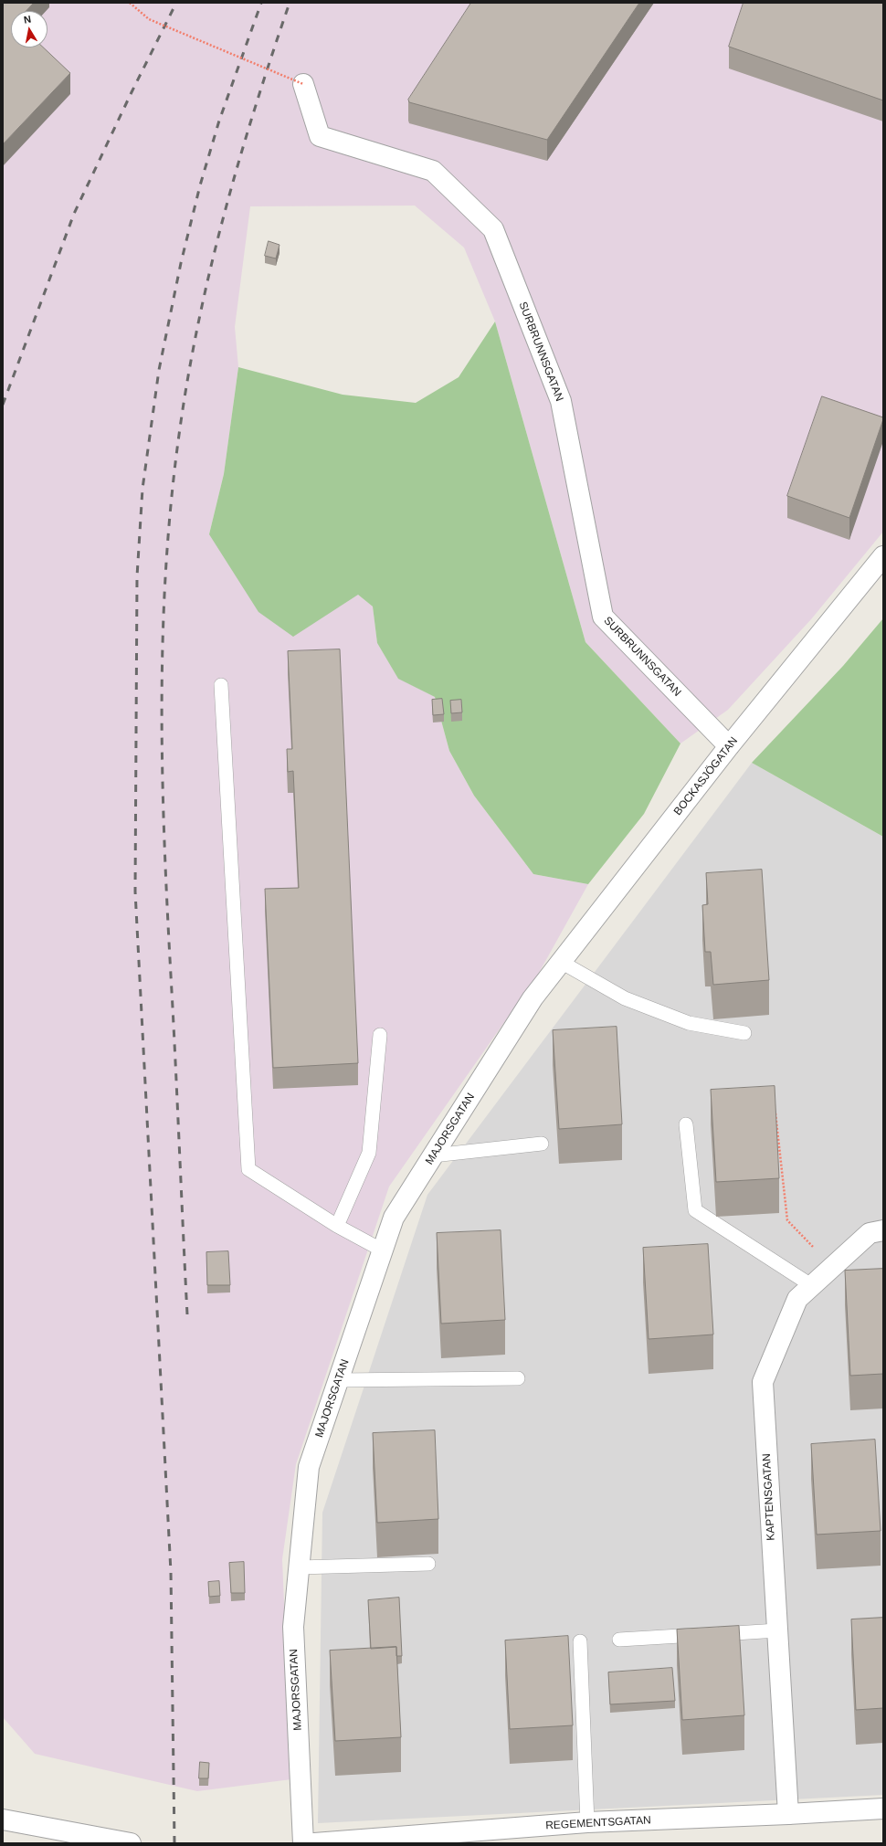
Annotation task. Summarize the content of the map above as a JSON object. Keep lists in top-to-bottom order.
{
  "streets": {
    "street": [
      "SURBRUNNSGATAN",
      "BOCKASJÖGATAN",
      "MAJORSGATAN",
      "KAPTENSGATAN",
      "REGEMENTSGATAN"
    ]
  },
  "crossings": [
    ["SURBRUNNSGATAN", "BOCKASJÖGATAN"],
    ["BOCKASJÖGATAN", "MAJORSGATAN"],
    ["KAPTENSGATAN", "REGEMENTSGATAN"]
  ],
  "north": "top"
}
